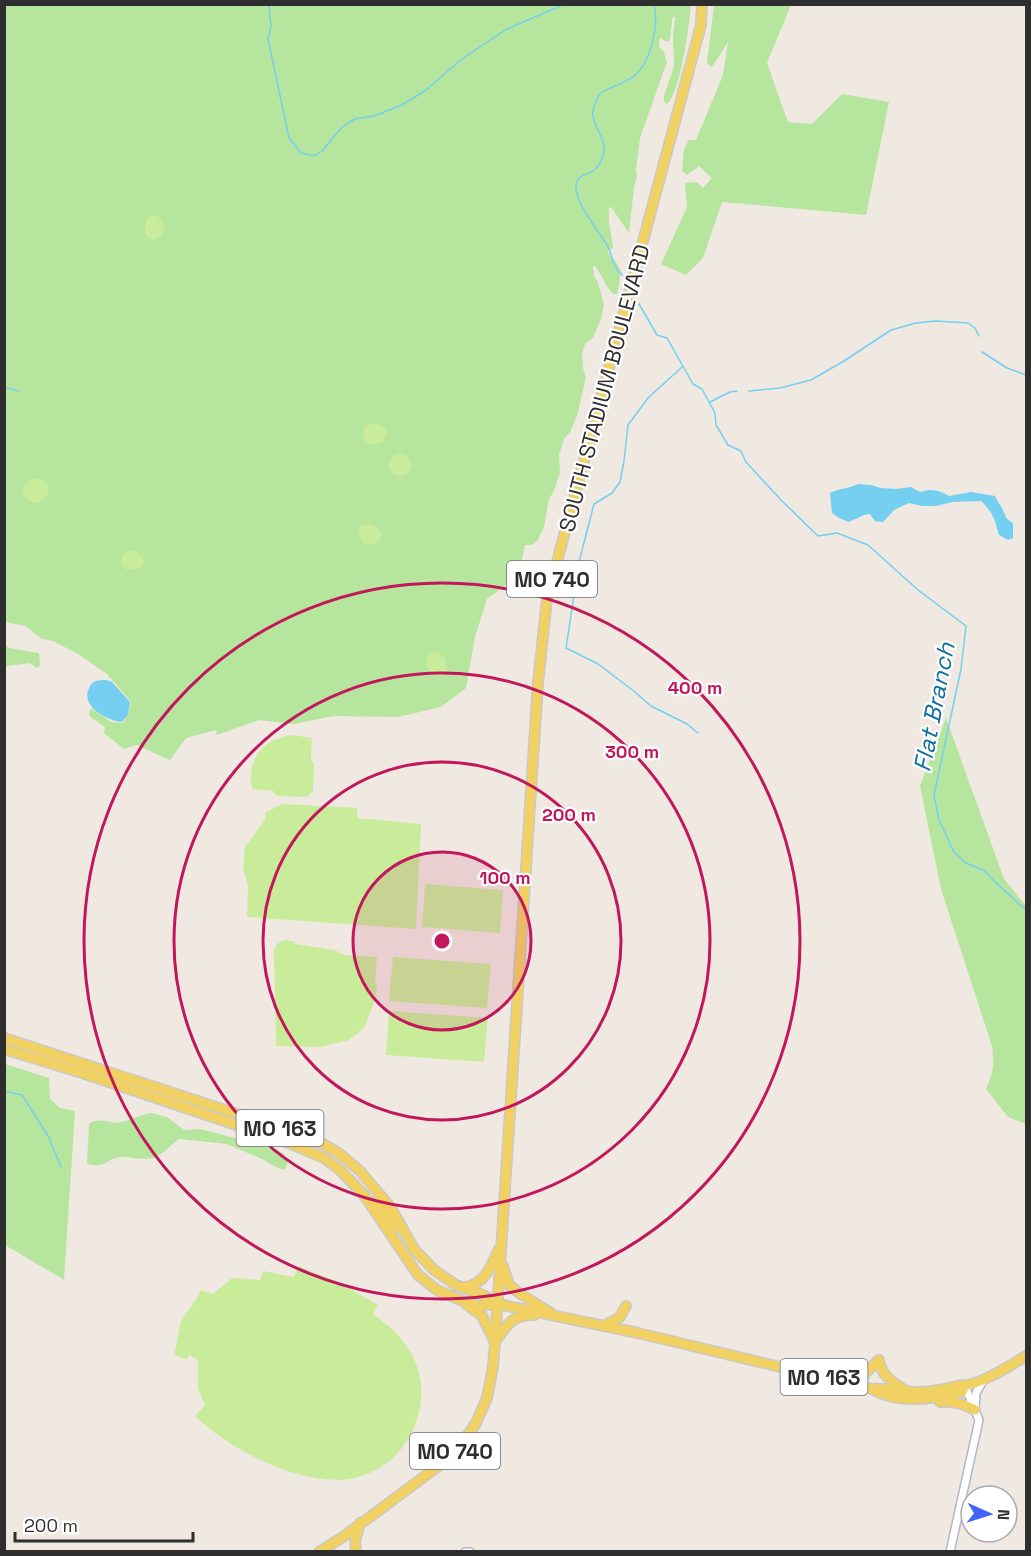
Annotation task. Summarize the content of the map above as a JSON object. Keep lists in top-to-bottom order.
{
  "streets": {
    "main road": ["SOUTH STADIUM BOULEVARD", "MO 740", "MO 163"]
  },
  "crossings": [
    ["SOUTH STADIUM BOULEVARD", "MO 740"],
    ["MO 740", "MO 163"]
  ],
  "water": ["Flat Branch"],
  "scale_bar": "200 m",
  "north": "right",
  "rings": [
    "400 m",
    "300 m",
    "200 m",
    "100 m"
  ]
}
